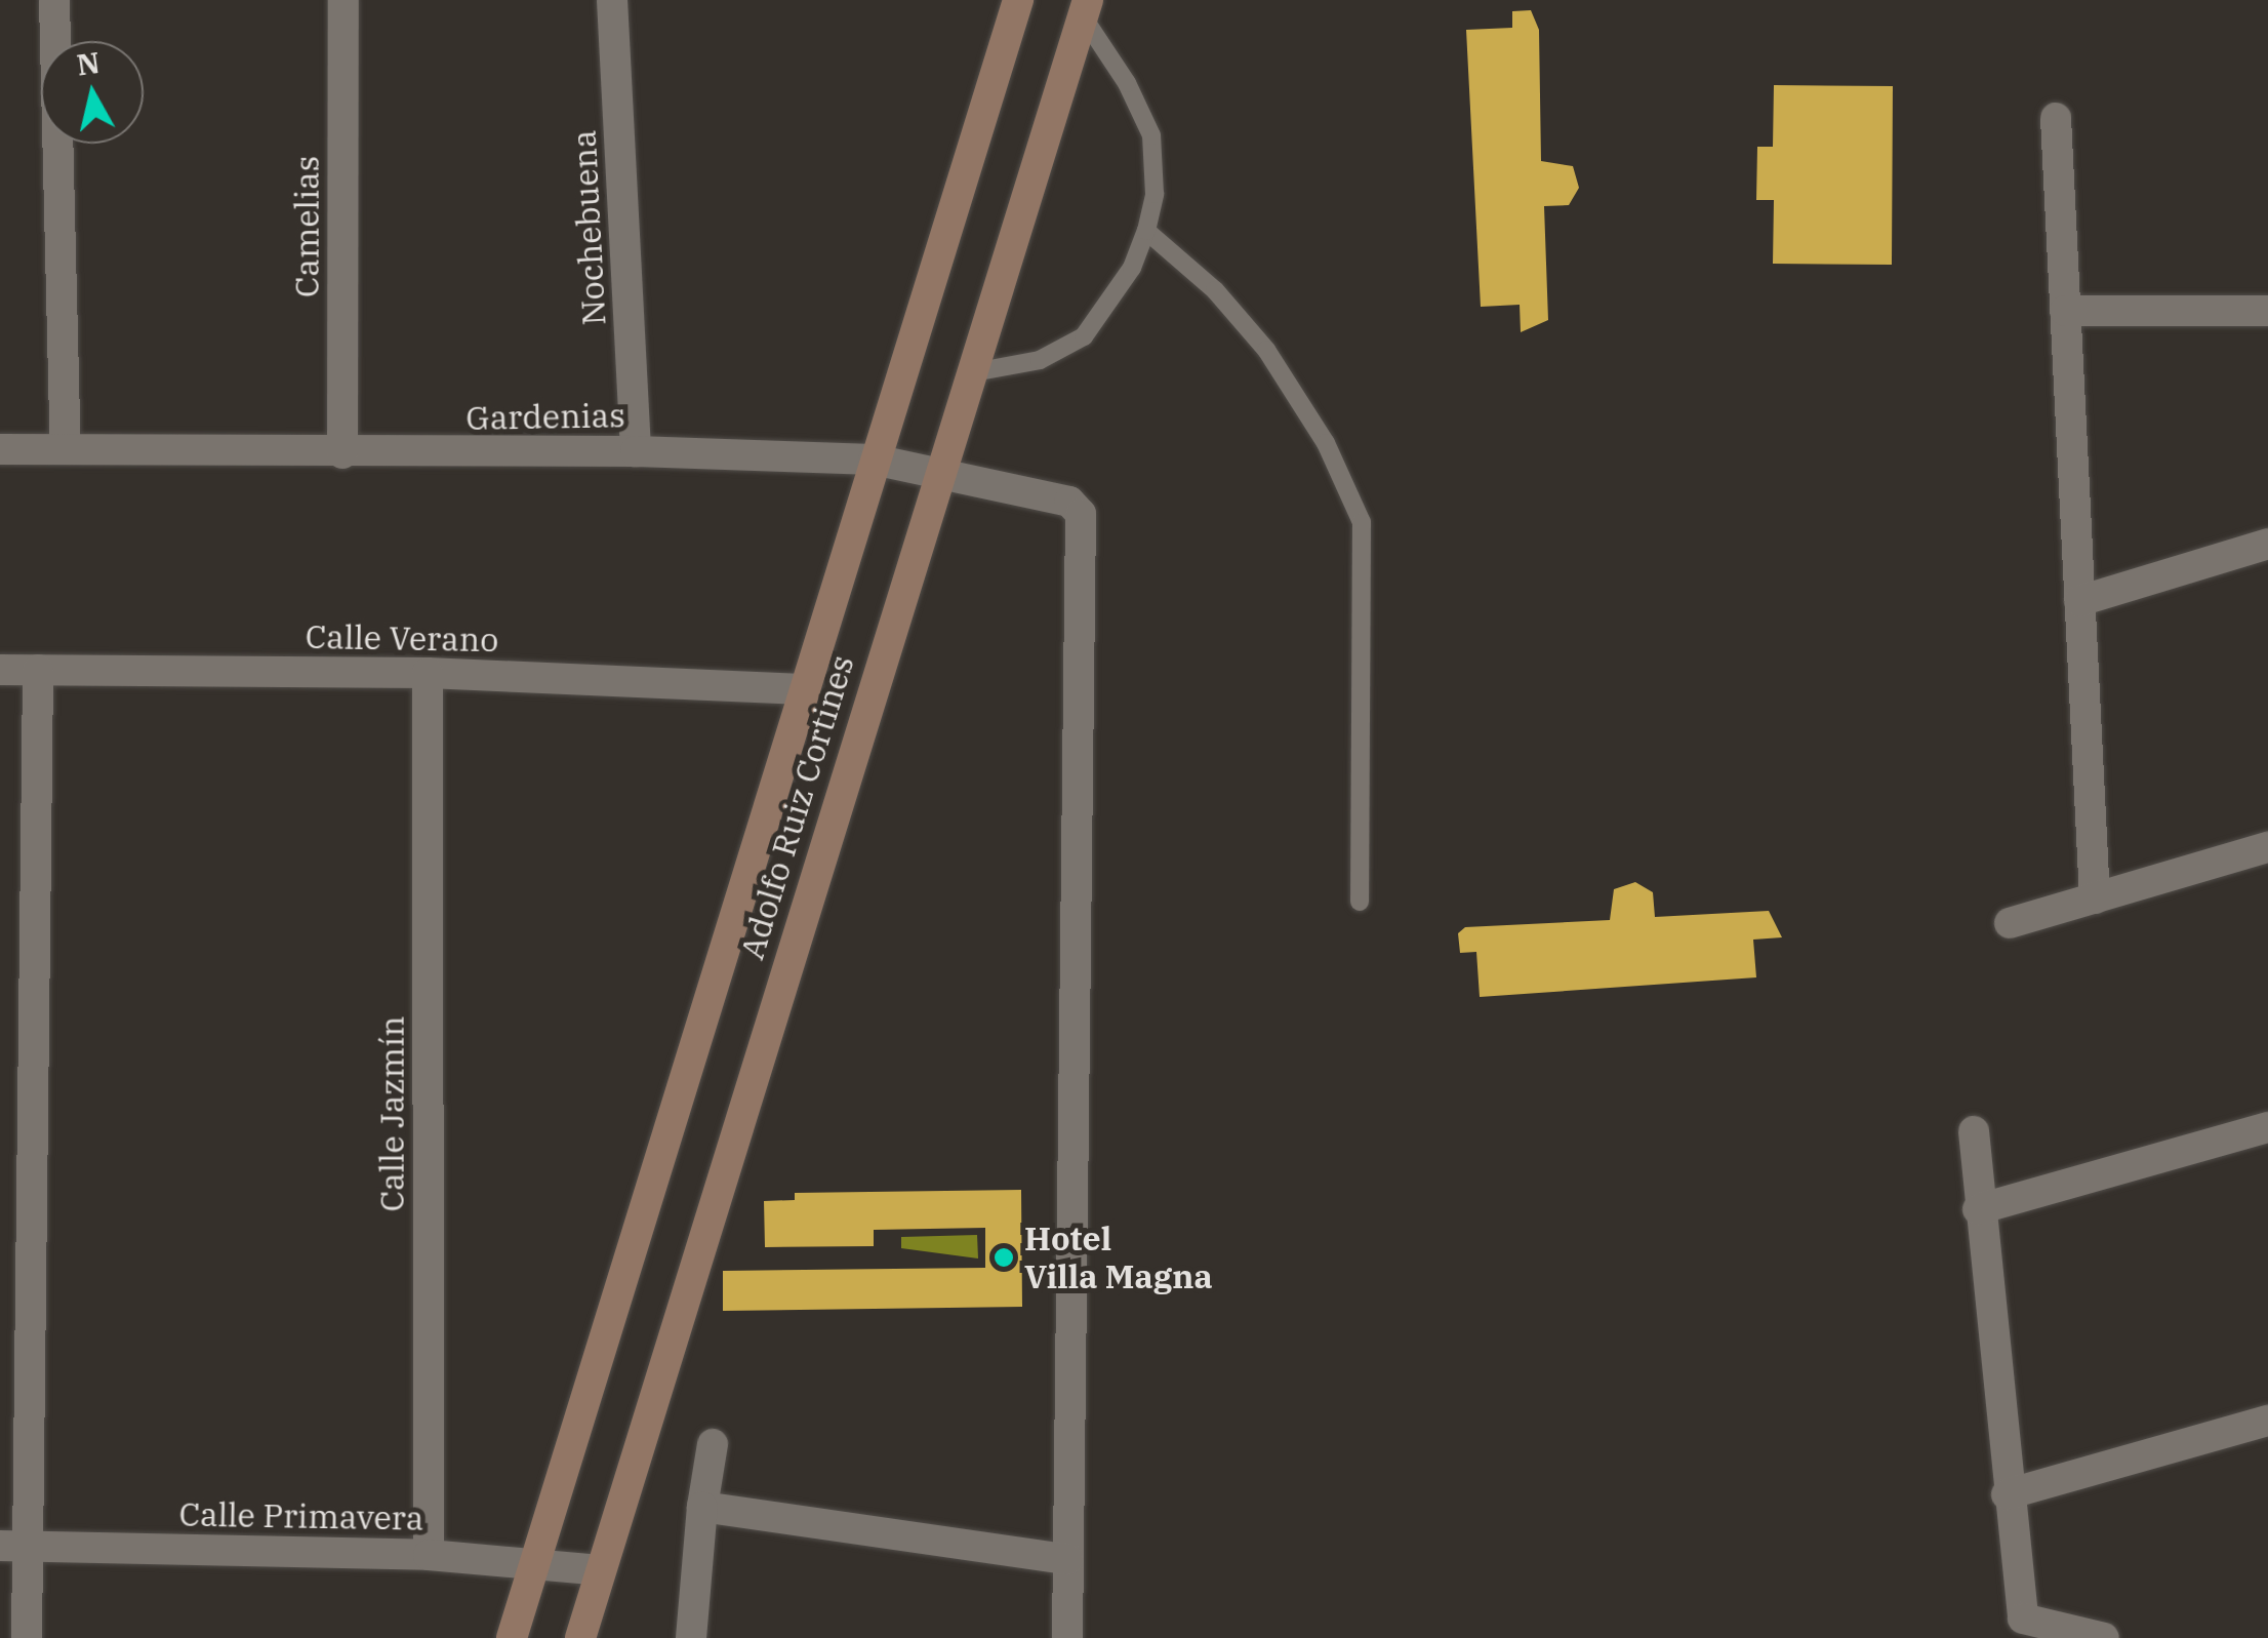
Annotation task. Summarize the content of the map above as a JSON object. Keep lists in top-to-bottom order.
{
  "streets": {
    "main road": ["Adolfo Ruiz Cortines"],
    "street": [
      "Camelias",
      "Nochebuena",
      "Gardenias",
      "Calle Verano",
      "Calle Jazmín",
      "Calle Primavera"
    ]
  },
  "crossings": [
    ["Camelias", "Gardenias"],
    ["Nochebuena", "Gardenias"],
    ["Gardenias", "Adolfo Ruiz Cortines"],
    ["Calle Verano", "Adolfo Ruiz Cortines"],
    ["Calle Verano", "Calle Jazmín"],
    ["Adolfo Ruiz Cortines", "Calle Primavera"],
    ["Calle Jazmín", "Calle Primavera"]
  ],
  "places": ["Hotel Villa Magna"],
  "north": "top"
}
